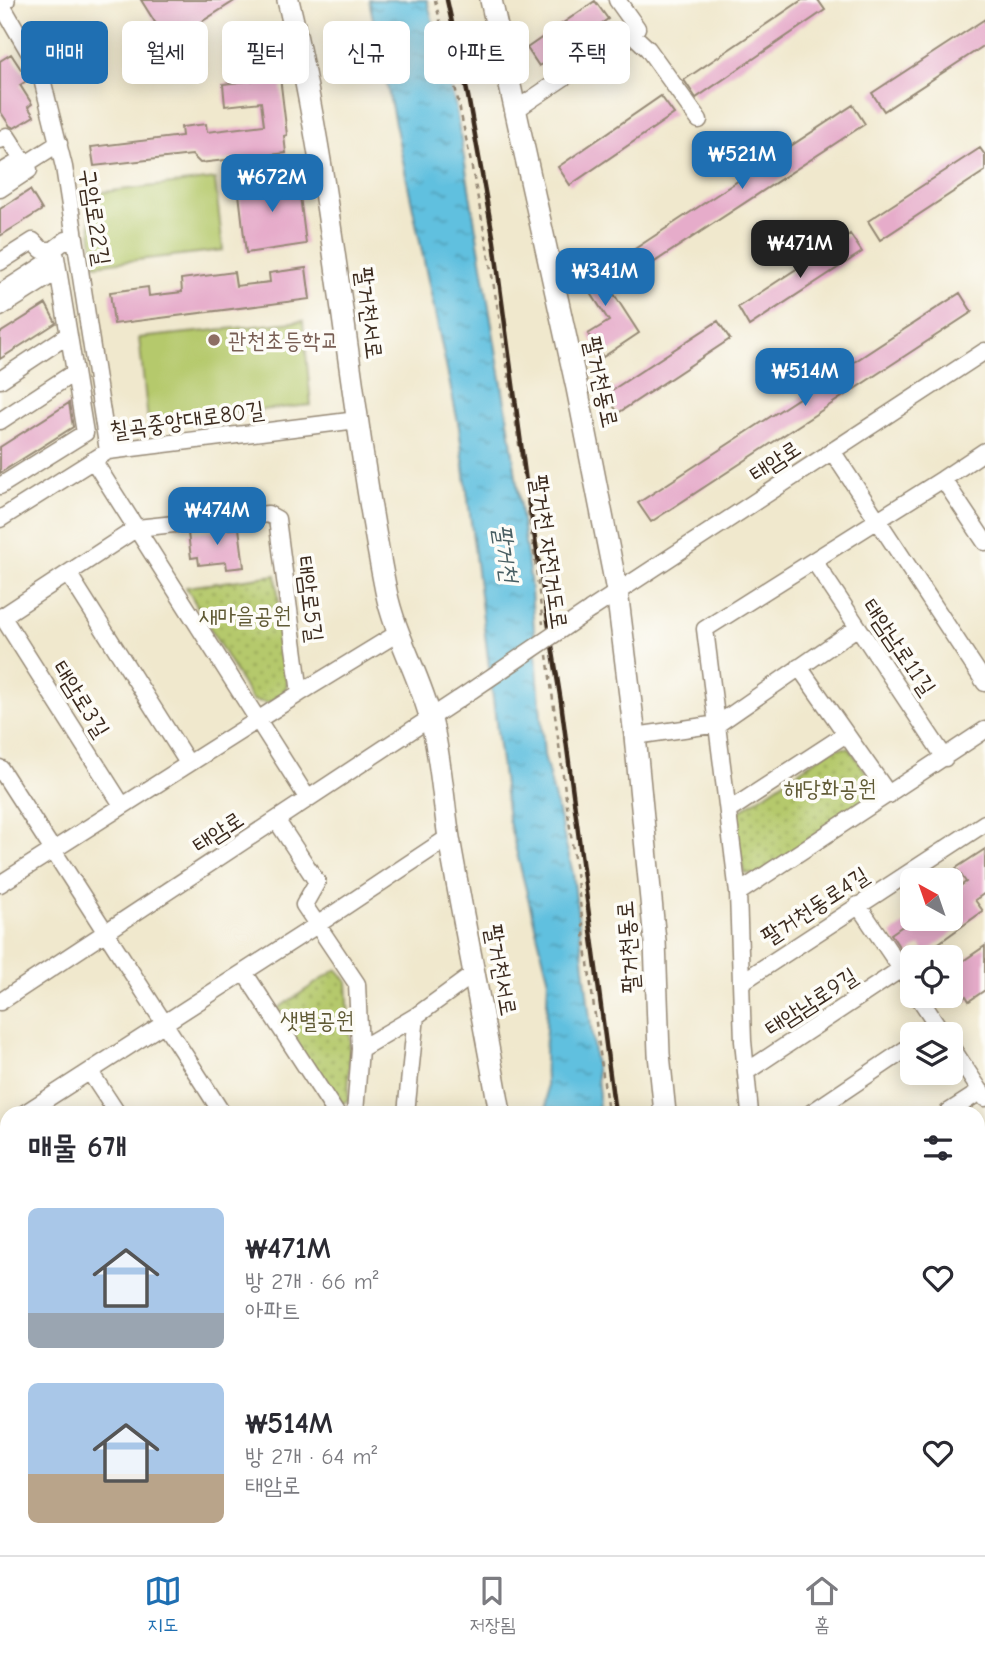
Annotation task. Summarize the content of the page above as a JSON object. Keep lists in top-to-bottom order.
{
  "streets": {
    "main road": ["팔거천서로", "팔거천동로"],
    "street": [
      "구암로22길",
      "칠곡중앙대로80길",
      "태암로",
      "태암로5길",
      "태암남로11길",
      "태암로3길",
      "팔거천동로4길",
      "태암남로9길"
    ],
    "path": ["팔거천 자전거도로"]
  },
  "crossings": [
    ["구암로22길", "칠곡중앙대로80길"],
    ["팔거천서로", "칠곡중앙대로80길"],
    ["팔거천서로", "태암로"],
    ["팔거천동로", "태암로"],
    ["태암로5길", "태암로3길"],
    ["팔거천동로4길", "태암남로9길"]
  ],
  "water": ["팔거천"],
  "parks": ["새마을공원", "해당화공원", "샛별공원"],
  "places": ["관천초등학교"],
  "north": "top left",
  "page": {
    "chip": [
      "매매",
      "월세",
      "필터",
      "신규",
      "아파트",
      "주택"
    ],
    "price": [
      "₩521M",
      "₩672M",
      "₩471M",
      "₩341M",
      "₩514M",
      "₩474M"
    ],
    "heading": "매물 6개",
    "list": [
      {
        "name": "₩471M",
        "note": "방 2개 · 66 m² · 아파트"
      },
      {
        "name": "₩514M",
        "note": "방 2개 · 64 m² · 태암로"
      }
    ],
    "tabs": ["지도", "저장됨", "홈"]
  }
}
